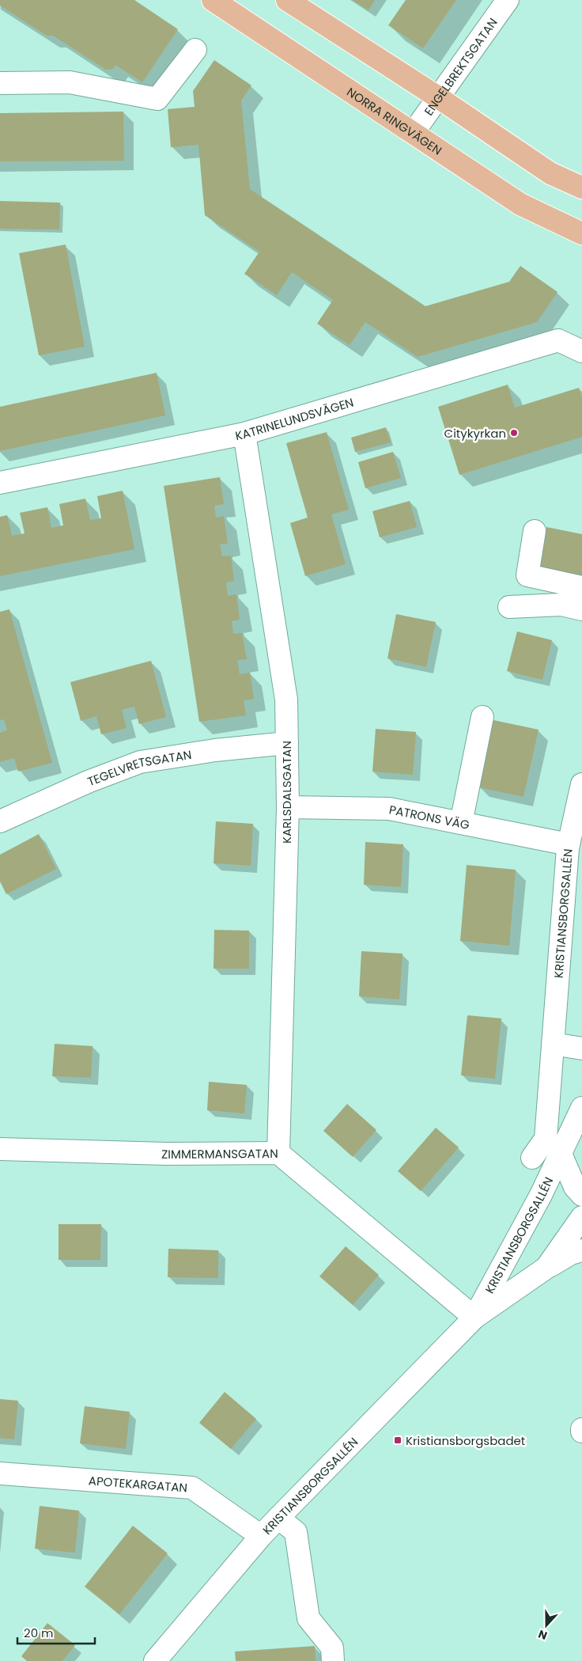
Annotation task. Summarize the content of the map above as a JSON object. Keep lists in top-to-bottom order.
{
  "streets": {
    "main road": ["NORRA RINGVÄGEN"],
    "street": [
      "ENGELBREKTSGATAN",
      "KATRINELUNDSVÄGEN",
      "TEGELVRETSGATAN",
      "KARLSDALSGATAN",
      "PATRONS VÄG",
      "KRISTIANSBORGSALLÉN",
      "ZIMMERMANSGATAN",
      "APOTEKARGATAN"
    ]
  },
  "crossings": [
    ["ENGELBREKTSGATAN", "NORRA RINGVÄGEN"],
    ["KATRINELUNDSVÄGEN", "KARLSDALSGATAN"],
    ["TEGELVRETSGATAN", "KARLSDALSGATAN"],
    ["KARLSDALSGATAN", "PATRONS VÄG"],
    ["KARLSDALSGATAN", "ZIMMERMANSGATAN"],
    ["PATRONS VÄG", "KRISTIANSBORGSALLÉN"],
    ["KRISTIANSBORGSALLÉN", "ZIMMERMANSGATAN"],
    ["KRISTIANSBORGSALLÉN", "APOTEKARGATAN"]
  ],
  "places": {
    "other": ["Citykyrkan"],
    "transit": ["Kristiansborgsbadet"]
  },
  "scale_bar": "20 m",
  "north": "bottom"
}
